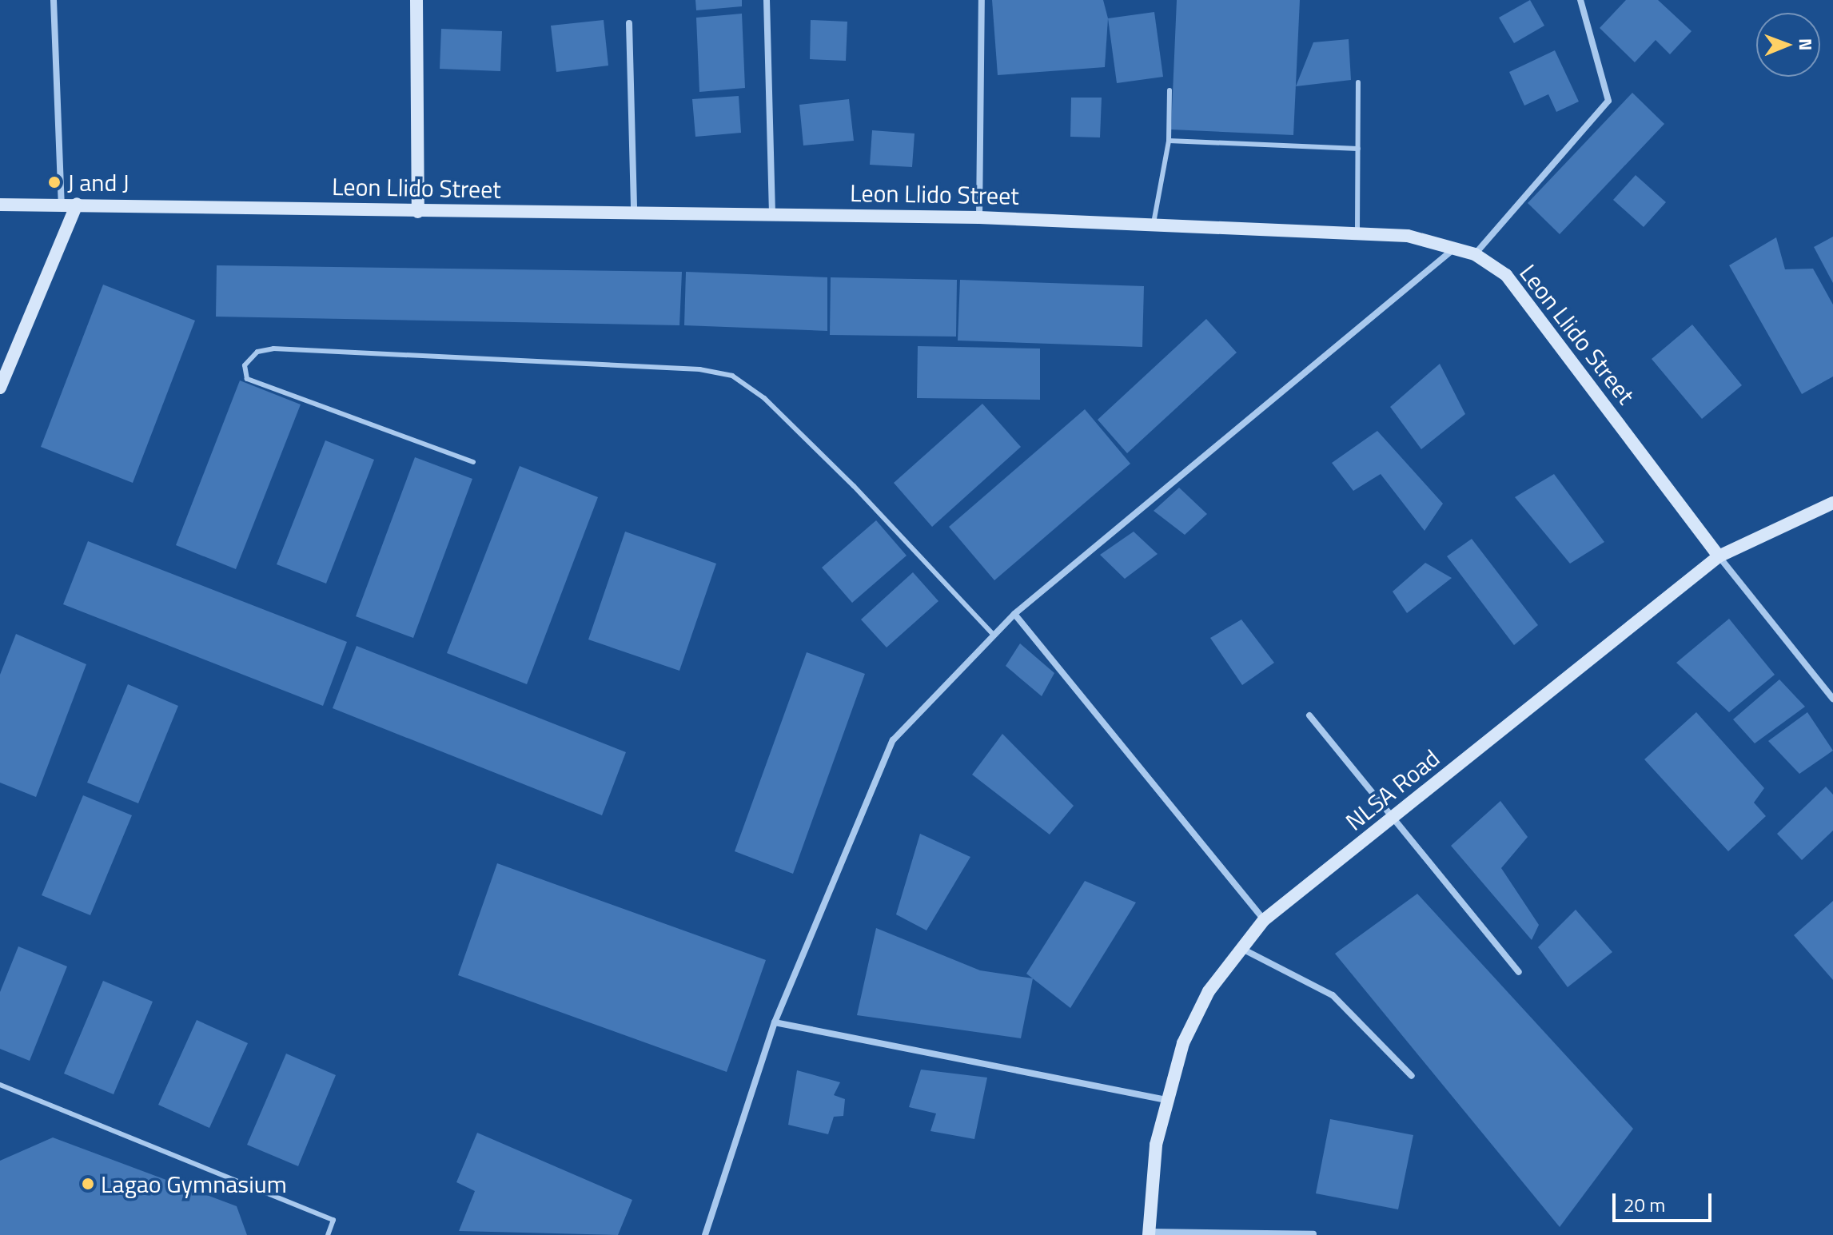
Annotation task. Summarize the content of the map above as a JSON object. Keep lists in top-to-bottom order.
{
  "streets": {
    "main road": ["Leon Llido Street", "NLSA Road"]
  },
  "crossings": [
    ["Leon Llido Street", "NLSA Road"]
  ],
  "places": ["J and J", "Lagao Gymnasium"],
  "scale_bar": "20 m",
  "north": "right"
}
